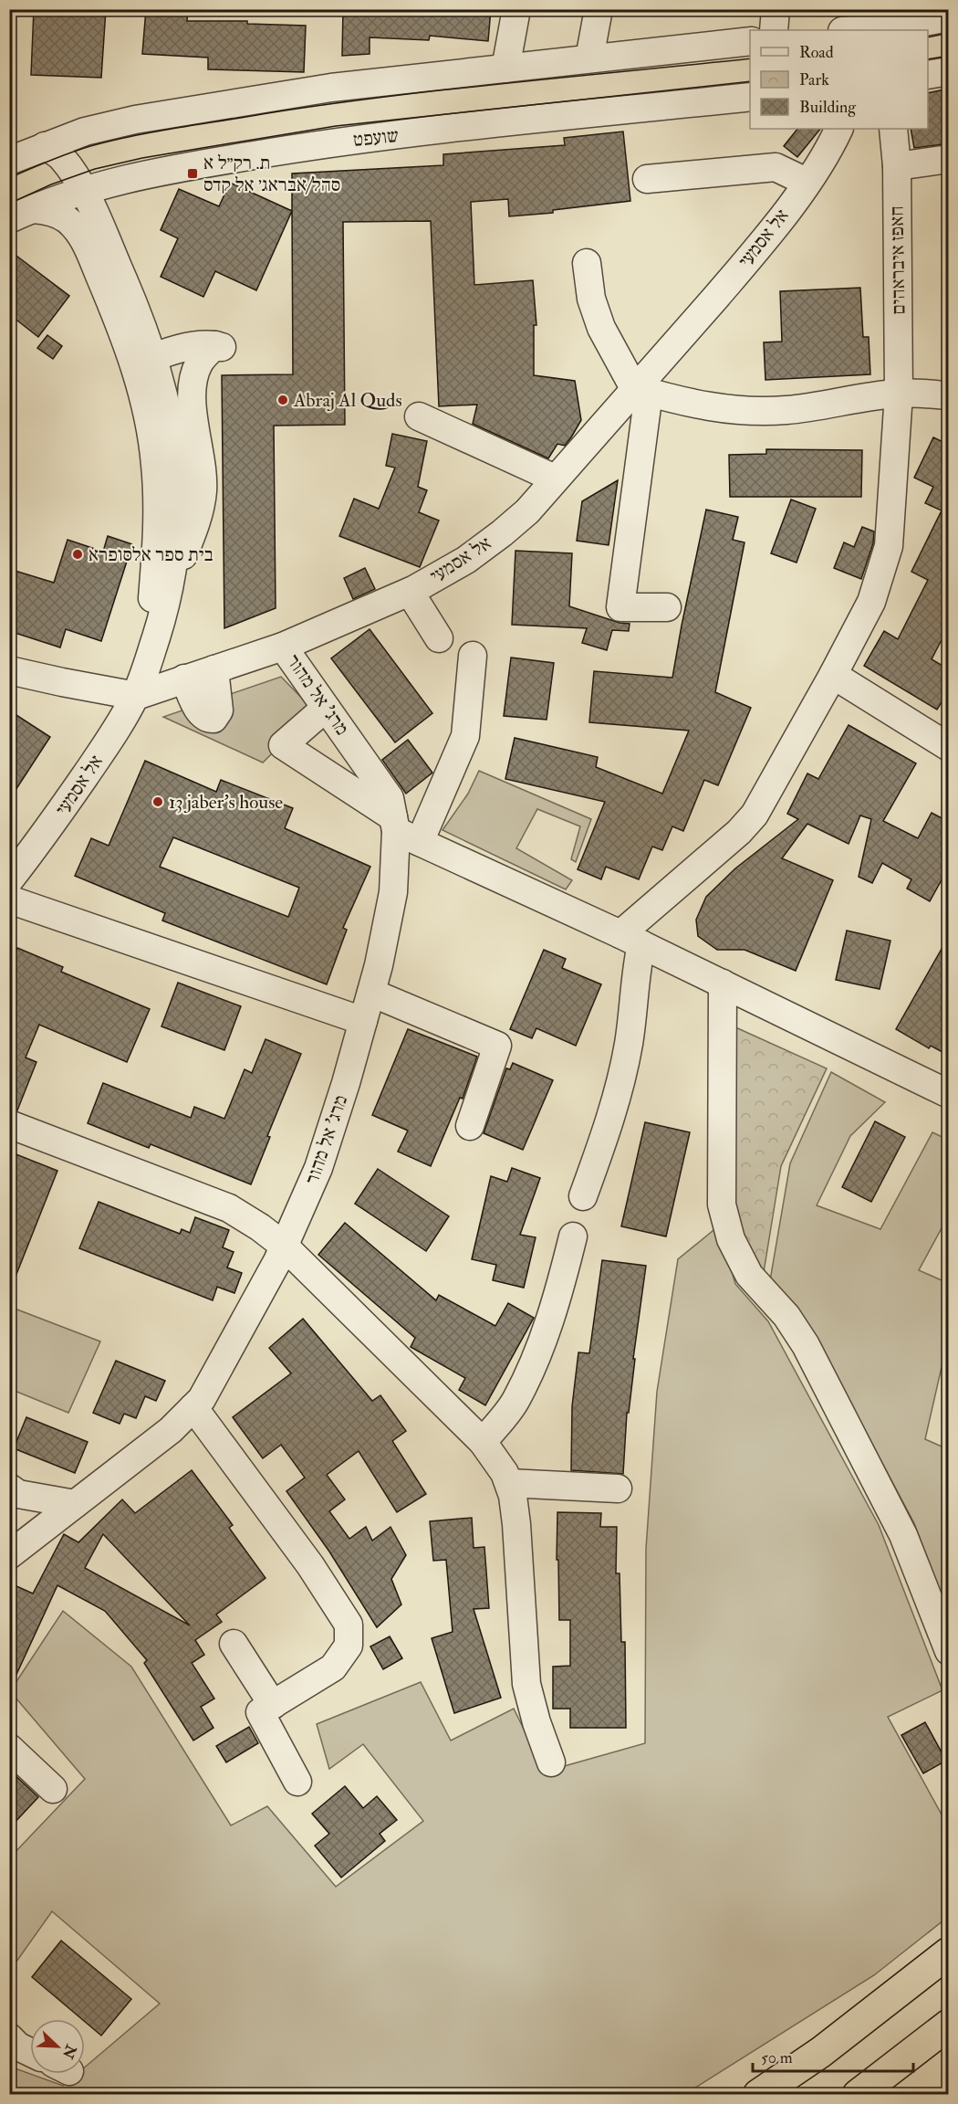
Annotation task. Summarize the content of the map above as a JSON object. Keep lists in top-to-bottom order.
{
  "streets": {
    "street": [
      "שועפט",
      "אל אסמעי",
      "חאפז איבראהים",
      "מרג' אל מהור"
    ]
  },
  "crossings": [
    ["אל אסמעי", "מרג' אל מהור"]
  ],
  "places": {
    "transit": ["ת. רק״ל א סהל/אבראג׳ אל קדס"],
    "other": ["Abraj Al Quds", "בית ספר אלסופרא", "13 jaber's house"]
  },
  "legend": ["Road", "Park", "Building"],
  "scale_bar": "50 m",
  "north": "bottom right"
}
